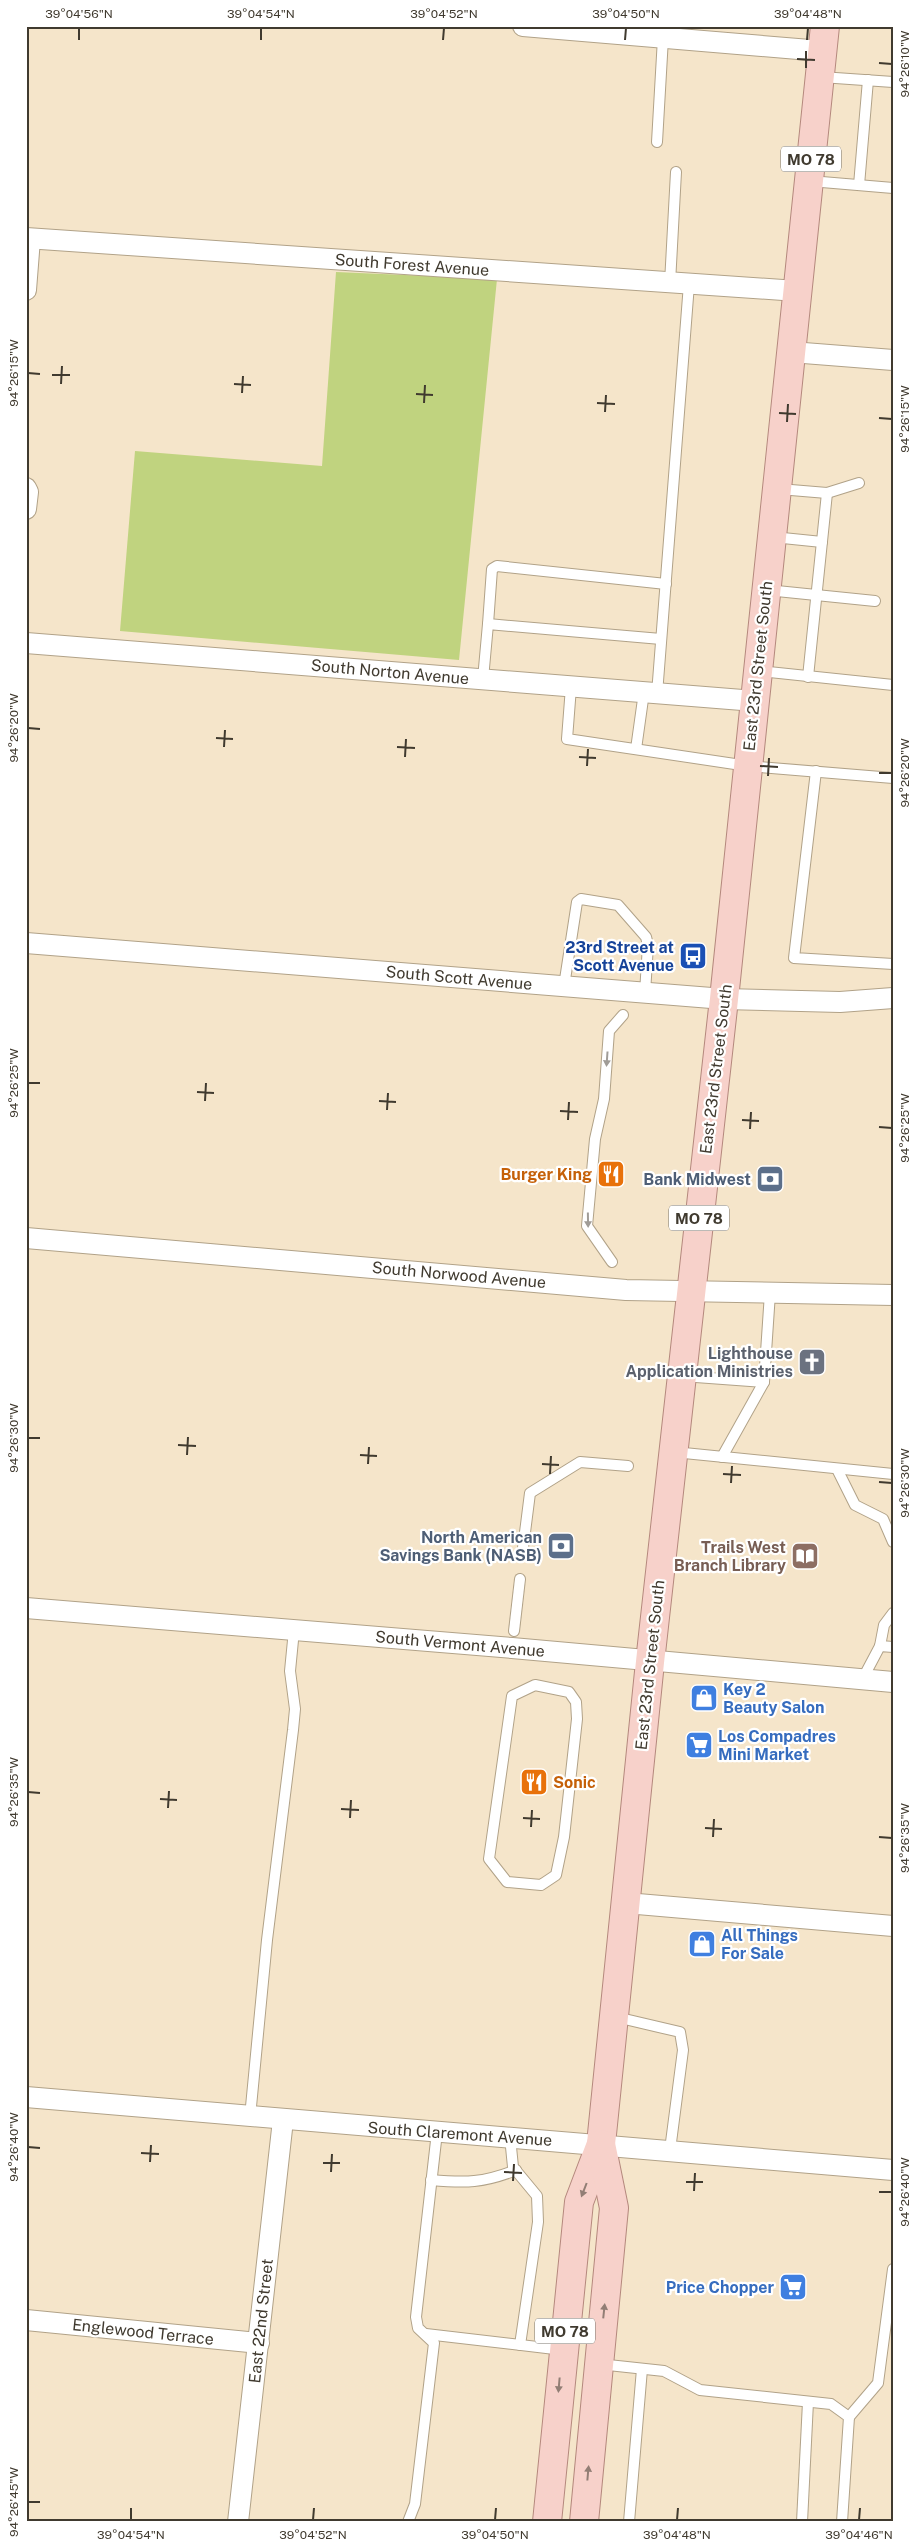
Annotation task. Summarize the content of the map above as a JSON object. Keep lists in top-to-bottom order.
{
  "streets": {
    "main road": ["MO 78", "East 23rd Street South"],
    "street": [
      "South Forest Avenue",
      "South Norton Avenue",
      "South Scott Avenue",
      "South Norwood Avenue",
      "South Vermont Avenue",
      "South Claremont Avenue",
      "East 22nd Street",
      "Englewood Terrace"
    ]
  },
  "crossings": [
    ["MO 78", "South Forest Avenue"],
    ["MO 78", "East 23rd Street South"],
    ["South Forest Avenue", "East 23rd Street South"],
    ["East 23rd Street South", "South Norton Avenue"],
    ["East 23rd Street South", "South Scott Avenue"],
    ["East 23rd Street South", "South Norwood Avenue"],
    ["East 23rd Street South", "South Vermont Avenue"],
    ["East 23rd Street South", "South Claremont Avenue"],
    ["South Claremont Avenue", "East 22nd Street"],
    ["East 22nd Street", "Englewood Terrace"]
  ],
  "places": {
    "bus stop": ["23rd Street at Scott Avenue"],
    "restaurant": ["Burger King", "Sonic"],
    "bank": ["Bank Midwest", "North American Savings Bank (NASB)"],
    "church": ["Lighthouse Application Ministries"],
    "library": ["Trails West Branch Library"],
    "shop": ["Key 2 Beauty Salon", "All Things For Sale"],
    "supermarket": ["Los Compadres Mini Market", "Price Chopper"]
  },
  "coordinates": [
    "39°04'56\"N",
    "39°04'54\"N",
    "39°04'52\"N",
    "39°04'50\"N",
    "39°04'48\"N",
    "94°26'10\"W",
    "94°26'15\"W",
    "94°26'20\"W",
    "94°26'25\"W",
    "94°26'30\"W",
    "94°26'35\"W",
    "94°26'40\"W",
    "94°26'45\"W",
    "39°04'46\"N"
  ]
}
